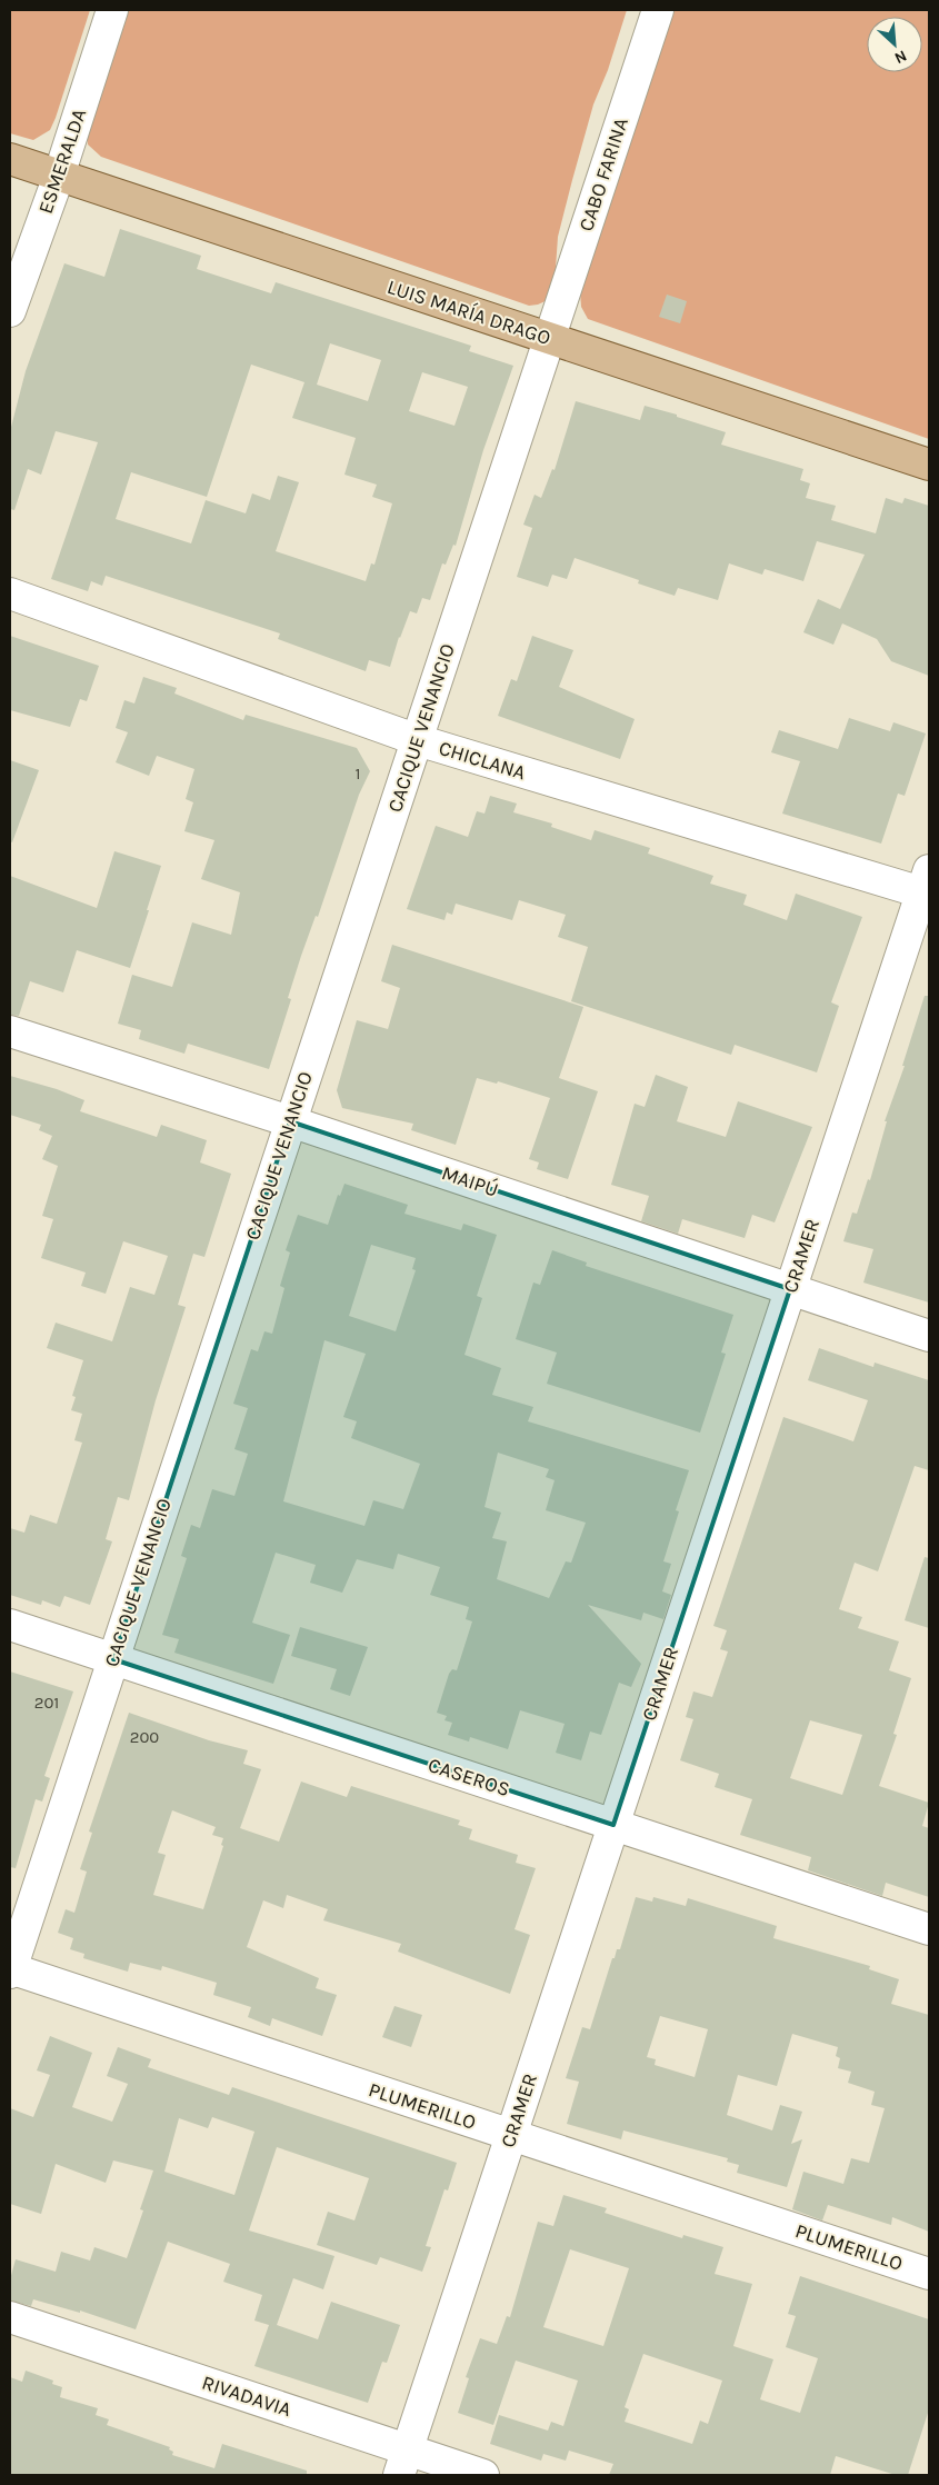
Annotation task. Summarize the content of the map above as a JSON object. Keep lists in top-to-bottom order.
{
  "streets": {
    "main road": ["LUIS MARÍA DRAGO"],
    "street": [
      "ESMERALDA",
      "CABO FARINA",
      "CACIQUE VENANCIO",
      "CHICLANA",
      "MAIPÚ",
      "CRAMER",
      "CASEROS",
      "PLUMERILLO",
      "RIVADAVIA"
    ]
  },
  "crossings": [
    ["ESMERALDA", "LUIS MARÍA DRAGO"],
    ["CABO FARINA", "LUIS MARÍA DRAGO"],
    ["CABO FARINA", "CACIQUE VENANCIO"],
    ["LUIS MARÍA DRAGO", "CACIQUE VENANCIO"],
    ["CACIQUE VENANCIO", "CHICLANA"],
    ["CACIQUE VENANCIO", "MAIPÚ"],
    ["CACIQUE VENANCIO", "CASEROS"],
    ["CACIQUE VENANCIO", "PLUMERILLO"],
    ["CHICLANA", "CRAMER"],
    ["MAIPÚ", "CRAMER"],
    ["CRAMER", "CASEROS"],
    ["CRAMER", "PLUMERILLO"],
    ["CRAMER", "RIVADAVIA"]
  ],
  "house_numbers": ["1", "201", "200"],
  "north": "bottom right"
}
